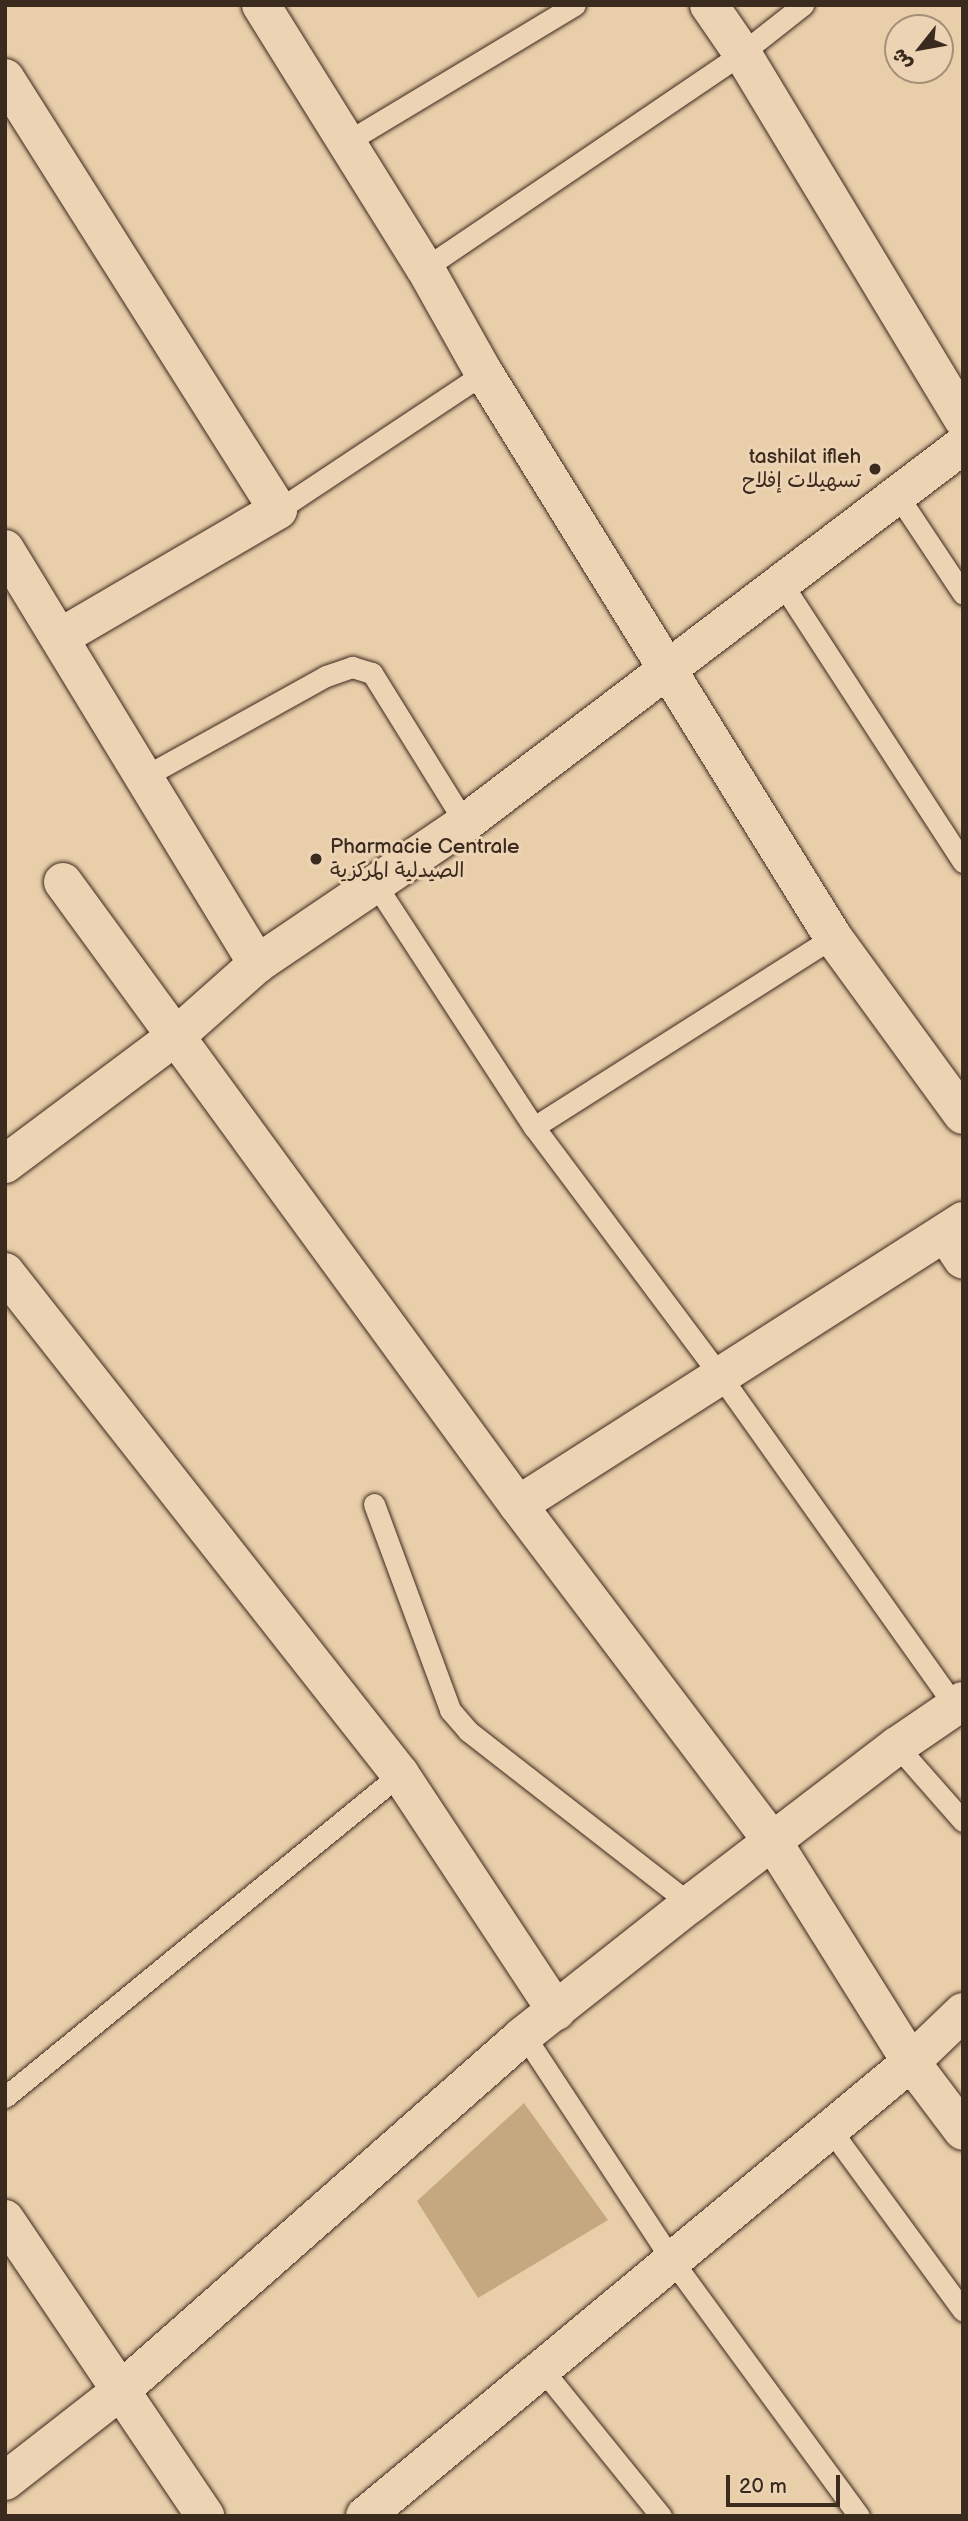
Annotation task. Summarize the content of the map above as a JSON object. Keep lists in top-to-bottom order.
{
  "places": ["tashilat ifleh تسهيلات إفلاح", "Pharmacie Centrale الصيدلية المركزية"],
  "scale_bar": "20 m",
  "north": "bottom left"
}
